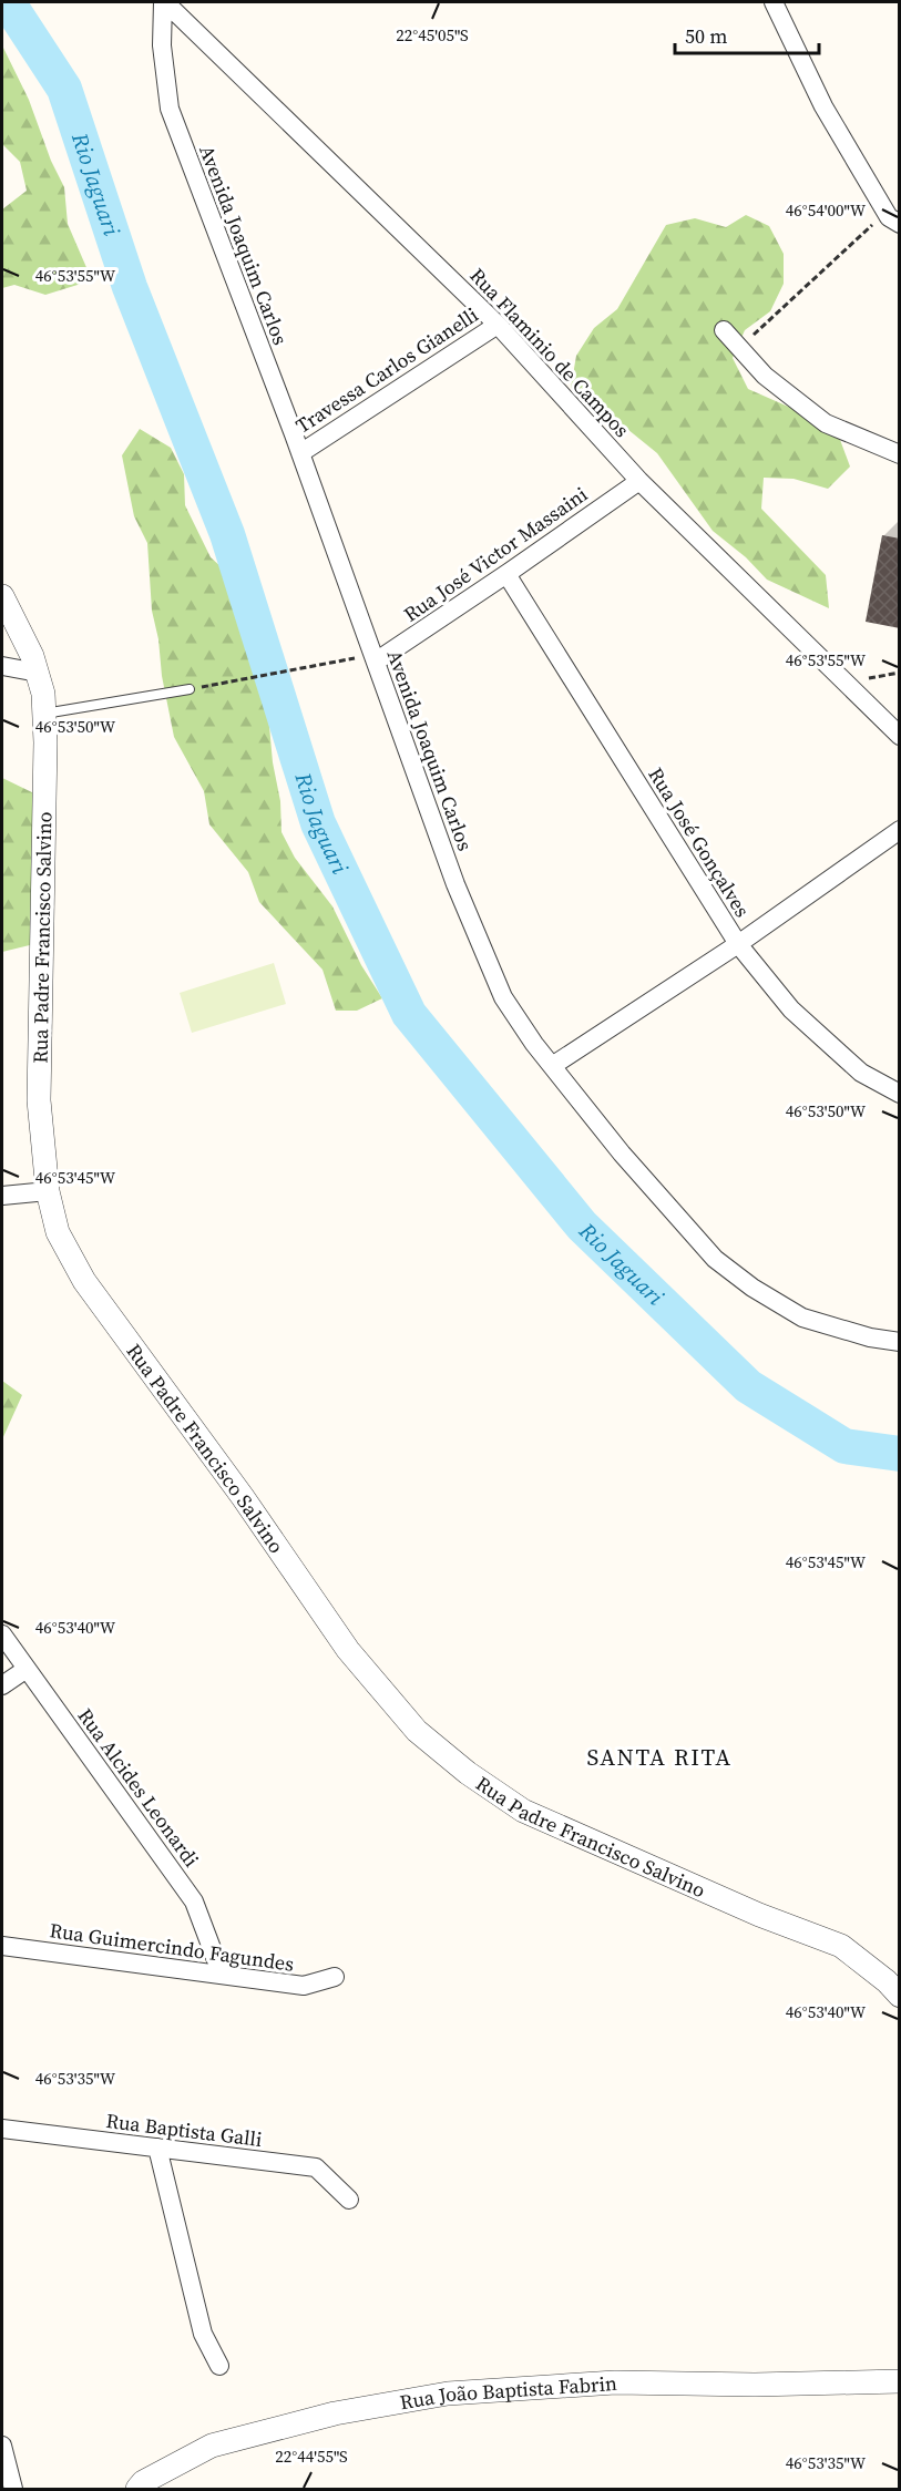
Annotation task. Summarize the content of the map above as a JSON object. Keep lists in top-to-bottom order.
{
  "streets": {
    "street": [
      "Avenida Joaquim Carlos",
      "Rua Flaminio de Campos",
      "Travessa Carlos Gianelli",
      "Rua José Victor Massaini",
      "Rua José Gonçalves",
      "Rua Padre Francisco Salvino",
      "Rua Alcides Leonardi",
      "Rua Guimercindo Fagundes",
      "Rua Baptista Galli",
      "Rua João Baptista Fabrin"
    ]
  },
  "crossings": [
    ["Avenida Joaquim Carlos", "Rua Flaminio de Campos"],
    ["Avenida Joaquim Carlos", "Travessa Carlos Gianelli"],
    ["Avenida Joaquim Carlos", "Rua José Victor Massaini"],
    ["Rua Flaminio de Campos", "Travessa Carlos Gianelli"],
    ["Rua Flaminio de Campos", "Rua José Victor Massaini"],
    ["Rua José Victor Massaini", "Rua José Gonçalves"],
    ["Rua Alcides Leonardi", "Rua Guimercindo Fagundes"]
  ],
  "districts": ["SANTA RITA"],
  "water": ["Rio Jaguari"],
  "scale_bar": "50 m",
  "coordinates": [
    "22°45'05\"S",
    "46°54'00\"W",
    "46°53'55\"W",
    "46°53'50\"W",
    "46°53'45\"W",
    "46°53'40\"W",
    "46°53'35\"W",
    "22°44'55\"S"
  ]
}
